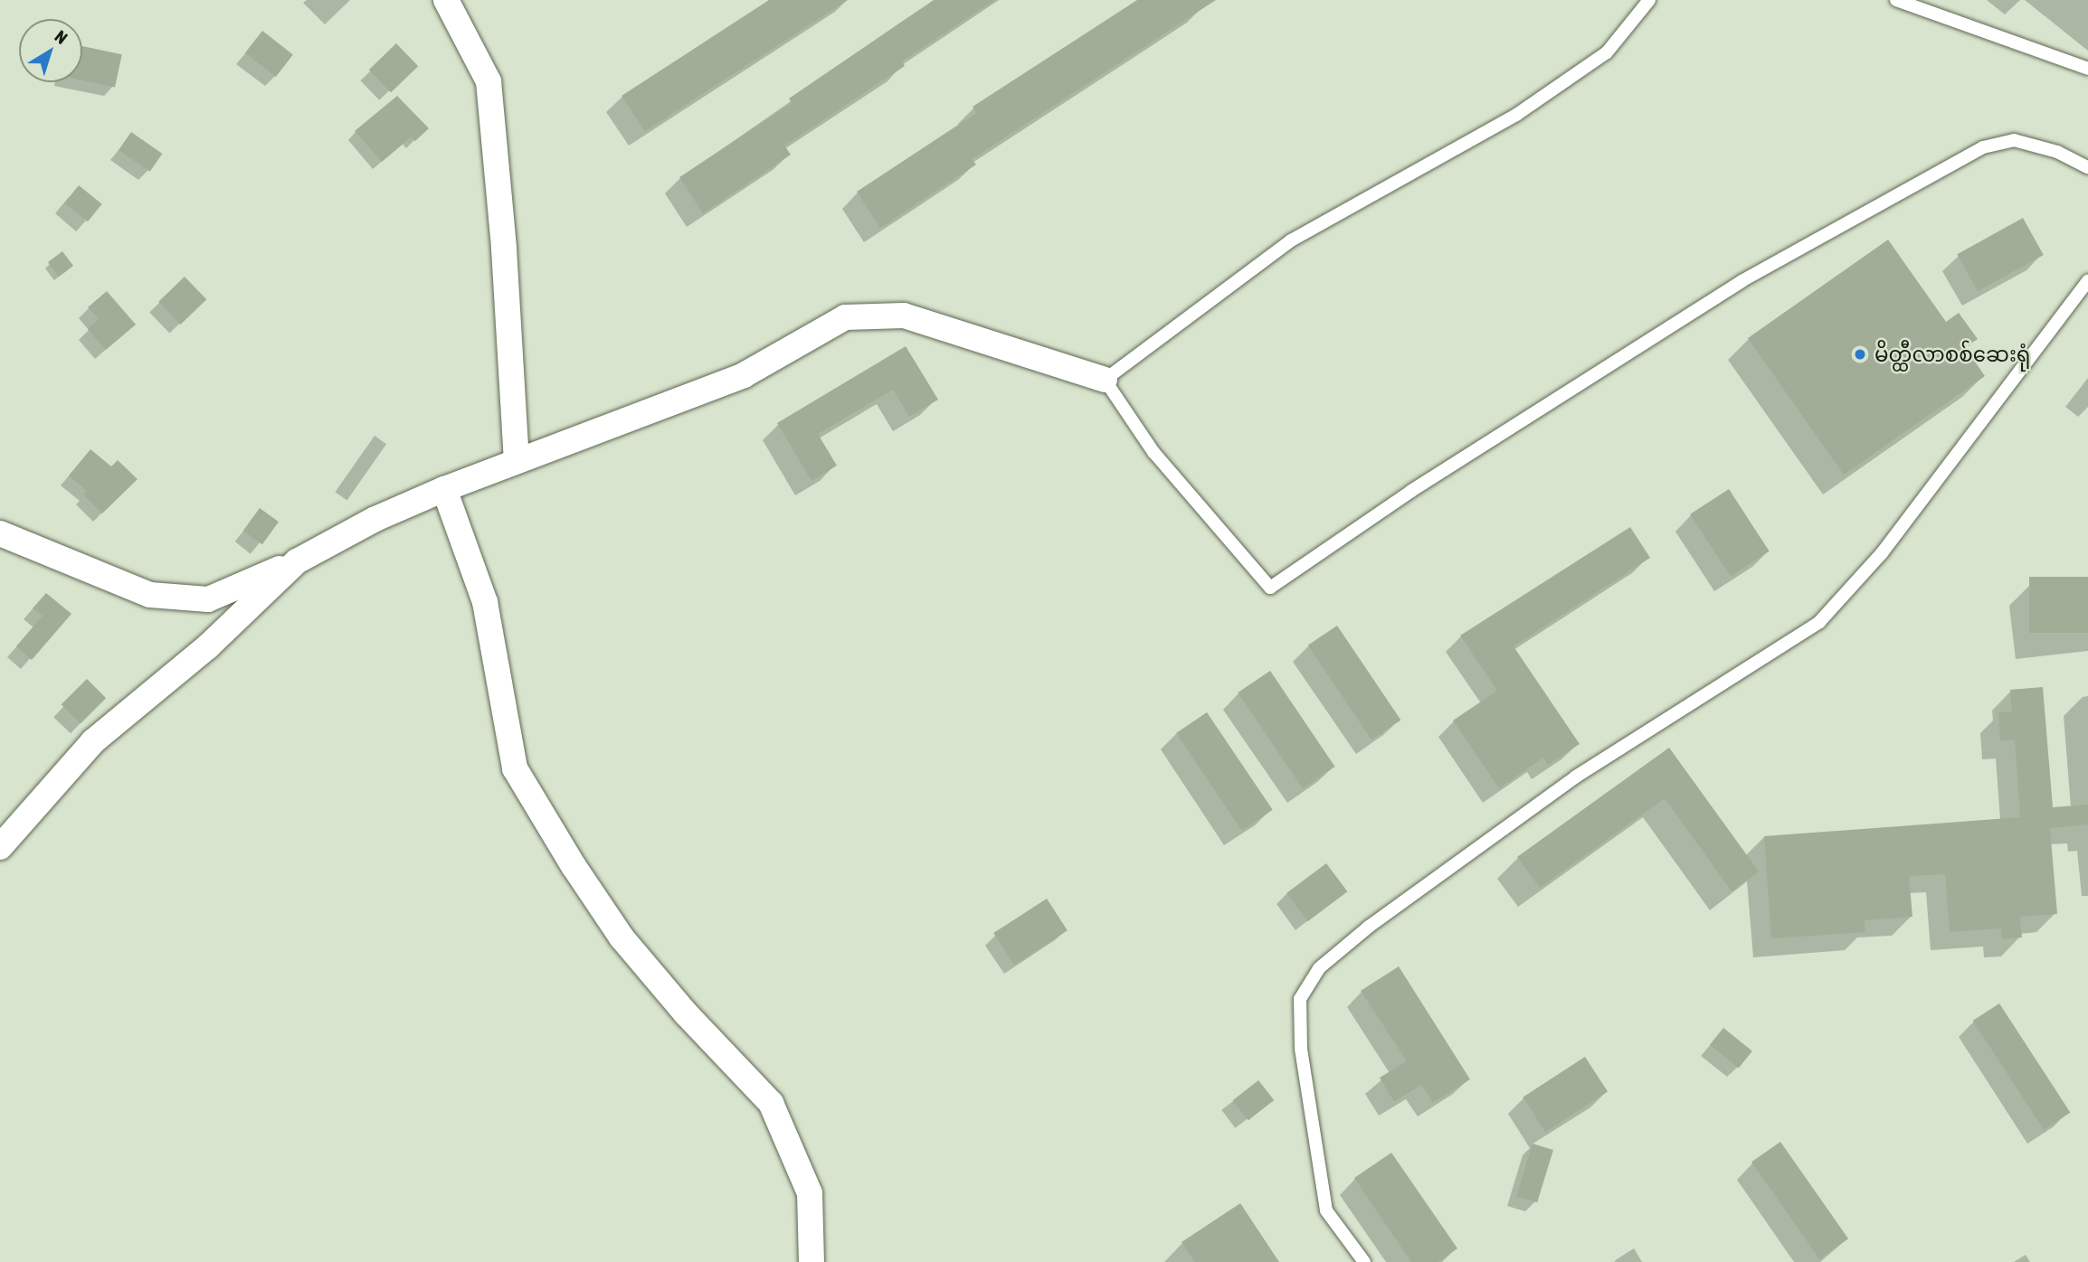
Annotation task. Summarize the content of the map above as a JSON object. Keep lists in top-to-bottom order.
{
  "places": ["မိတ္ထီလာစစ်ဆေးရုံ"],
  "north": "top right"
}
